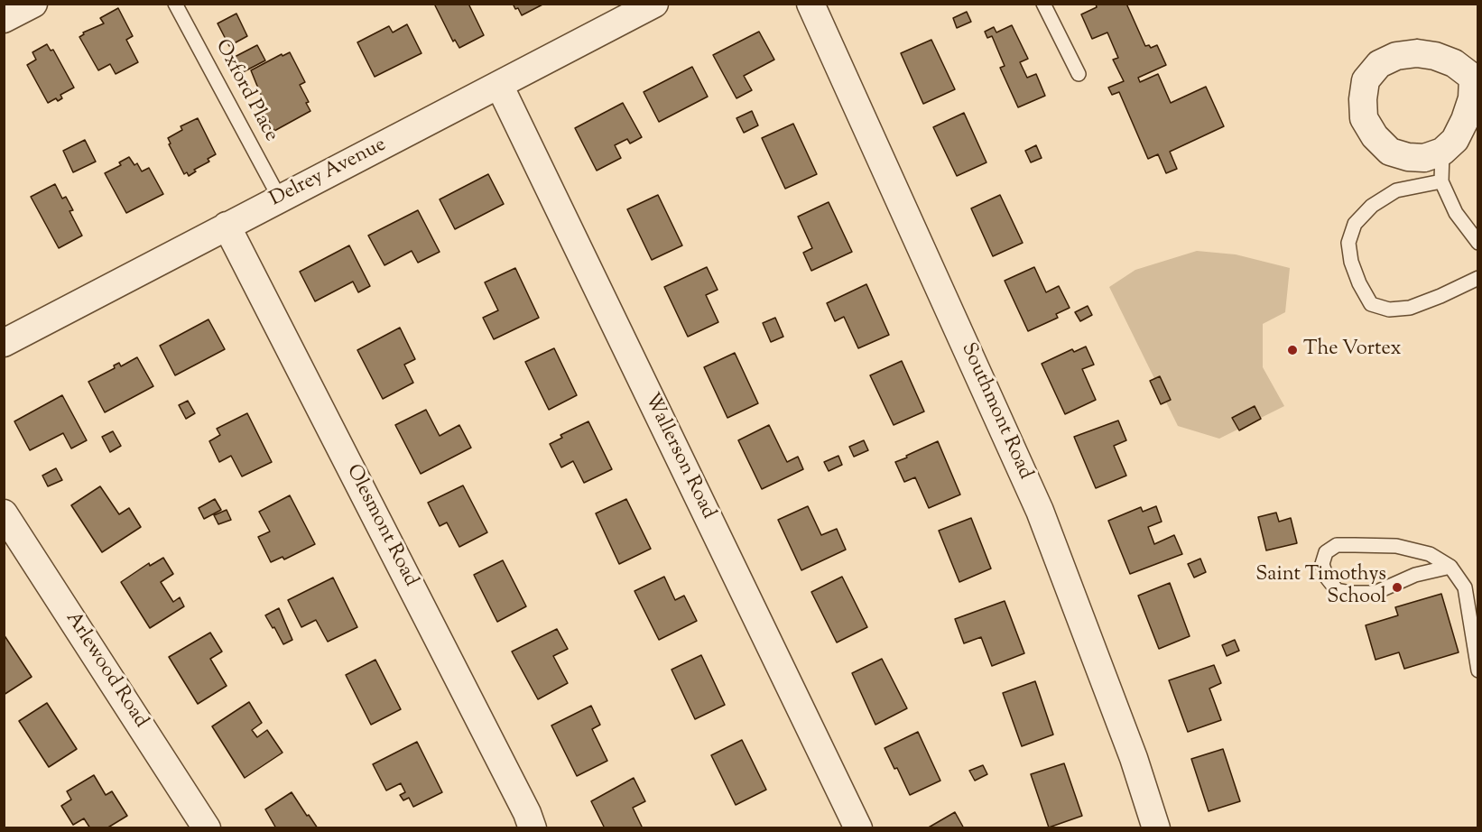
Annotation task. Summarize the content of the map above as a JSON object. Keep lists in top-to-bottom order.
{
  "streets": {
    "street": [
      "Delrey Avenue",
      "Southmont Road",
      "Wallerson Road",
      "Olesmont Road",
      "Arlewood Road"
    ],
    "lane": ["Oxford Place"]
  },
  "crossings": [
    ["Oxford Place", "Delrey Avenue"],
    ["Delrey Avenue", "Wallerson Road"],
    ["Delrey Avenue", "Olesmont Road"]
  ],
  "places": ["The Vortex", "Saint Timothys School"]
}
